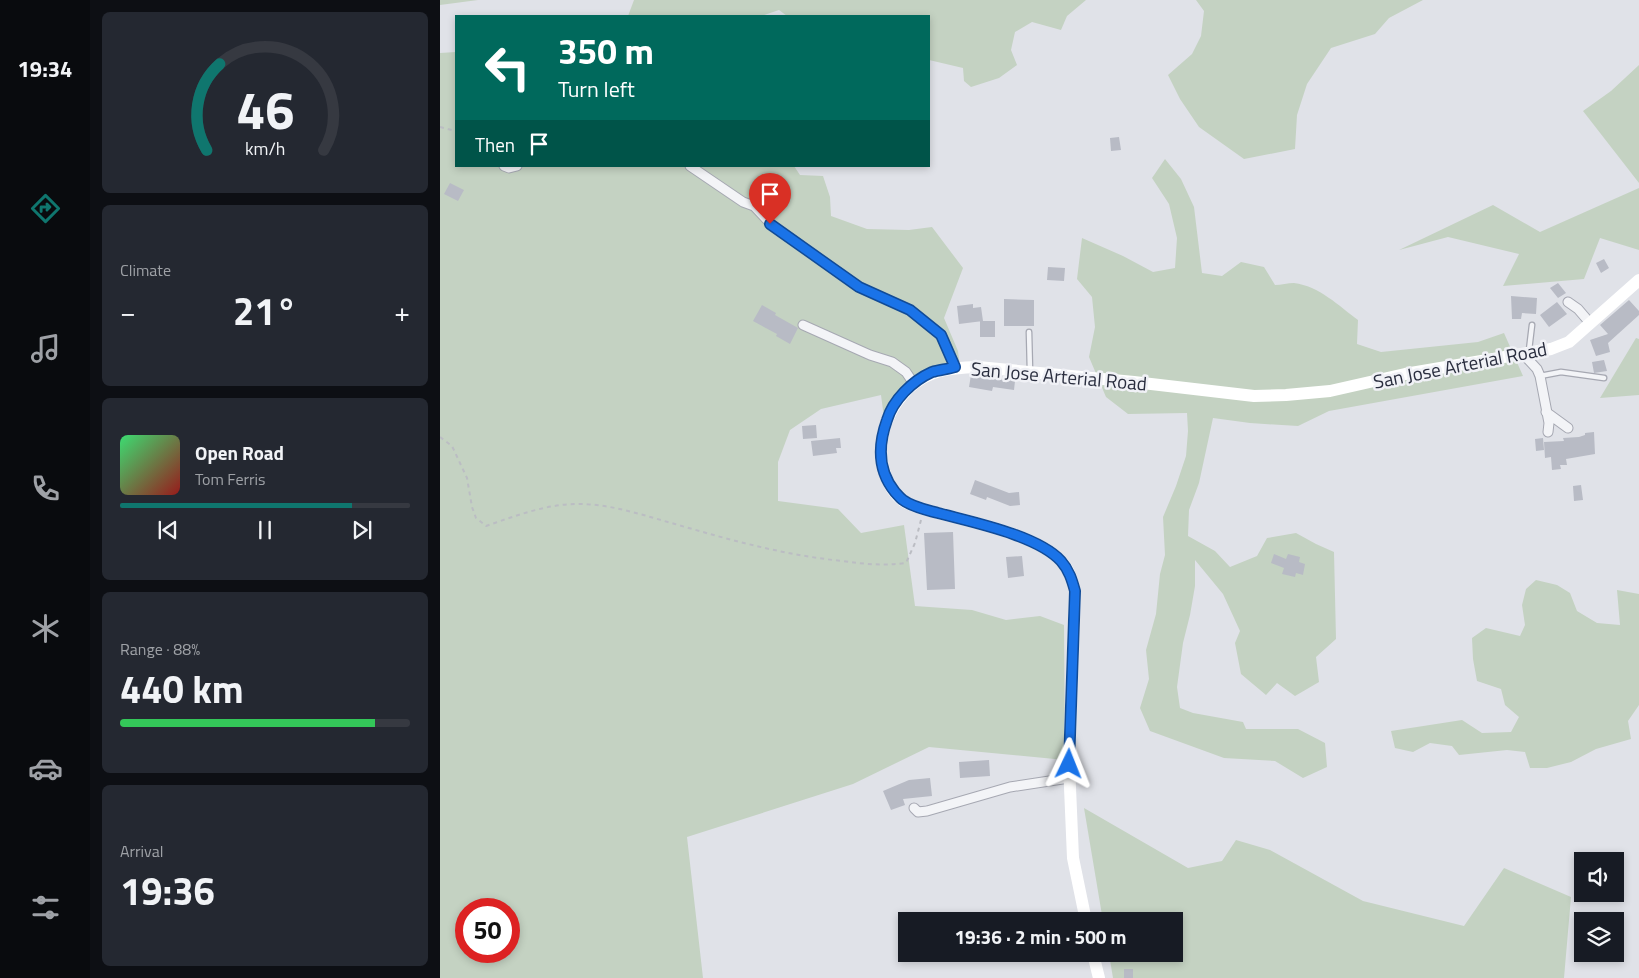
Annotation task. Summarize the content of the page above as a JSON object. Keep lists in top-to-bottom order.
{
  "streets": {
    "main road": ["San Jose Arterial Road"]
  },
  "page": {
    "tabs": "19:34",
    "turn": ["350 m", "Turn left"],
    "then": "Then",
    "tile": [
      "Climate",
      ["Range · 88%", "440 km"],
      ["Arrival", "19:36"]
    ],
    "heat": ["−", "21°", "+"],
    "song": ["Open Road", "Tom Ferris"],
    "limit": "50",
    "trip": "19:36 · 2 min · 500 m",
    "gauge": ["46", "km/h"]
  }
}
